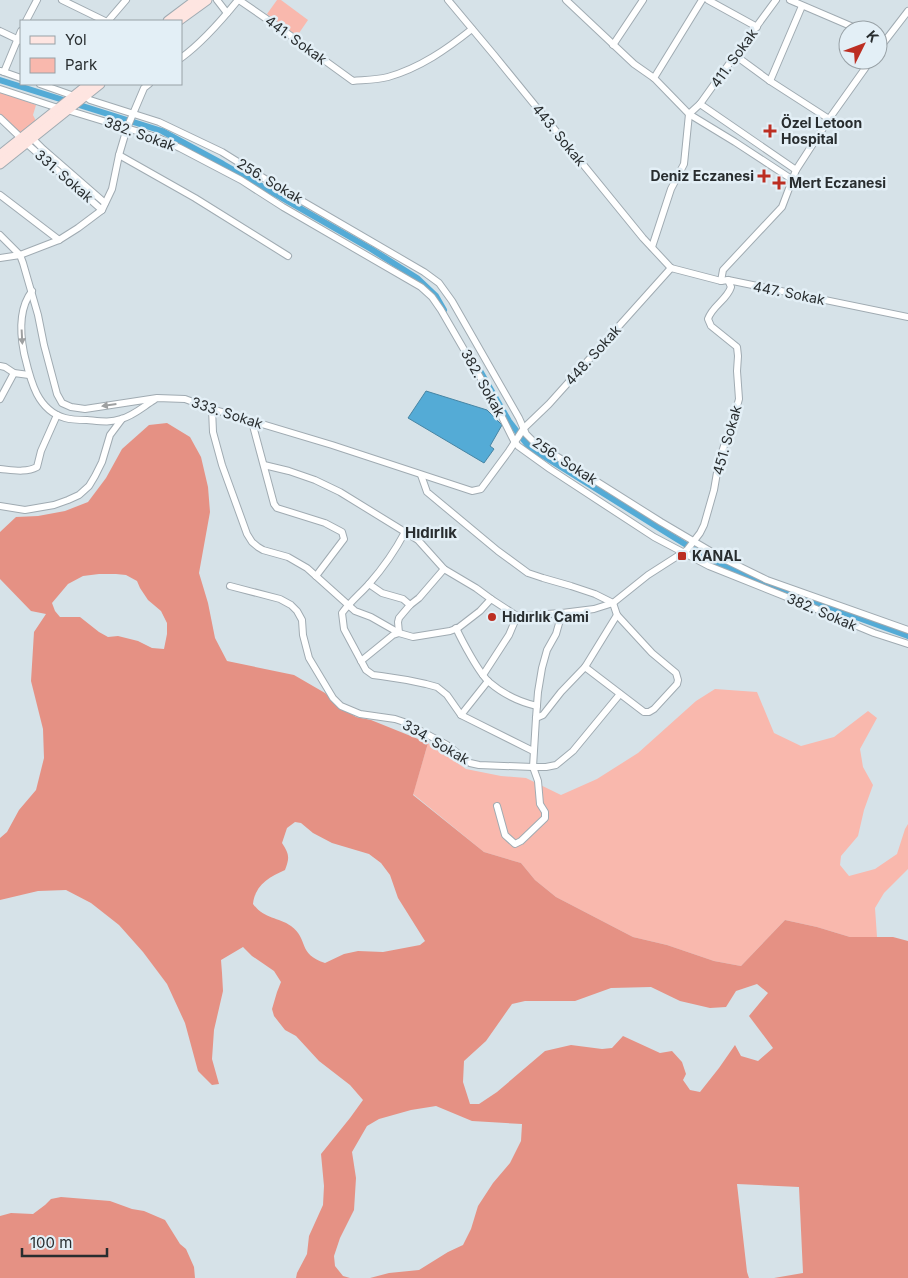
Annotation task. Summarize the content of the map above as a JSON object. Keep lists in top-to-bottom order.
{
  "streets": {
    "street": [
      "441. Sokak",
      "411. Sokak",
      "382. Sokak",
      "443. Sokak",
      "331. Sokak",
      "256. Sokak",
      "447. Sokak",
      "448. Sokak",
      "333. Sokak",
      "451. Sokak",
      "334. Sokak"
    ]
  },
  "crossings": [
    ["441. Sokak", "443. Sokak"],
    ["382. Sokak", "448. Sokak"],
    ["382. Sokak", "333. Sokak"],
    ["382. Sokak", "451. Sokak"],
    ["443. Sokak", "447. Sokak"],
    ["443. Sokak", "448. Sokak"],
    ["256. Sokak", "448. Sokak"],
    ["256. Sokak", "451. Sokak"],
    ["447. Sokak", "448. Sokak"],
    ["447. Sokak", "451. Sokak"],
    ["448. Sokak", "333. Sokak"]
  ],
  "districts": ["Hıdırlık"],
  "places": {
    "health": ["Özel Letoon Hospital", "Deniz Eczanesi", "Mert Eczanesi"],
    "transit": ["KANAL"],
    "other": ["Hıdırlık Cami"]
  },
  "legend": ["Yol", "Park"],
  "scale_bar": "100 m",
  "north": "top right"
}
